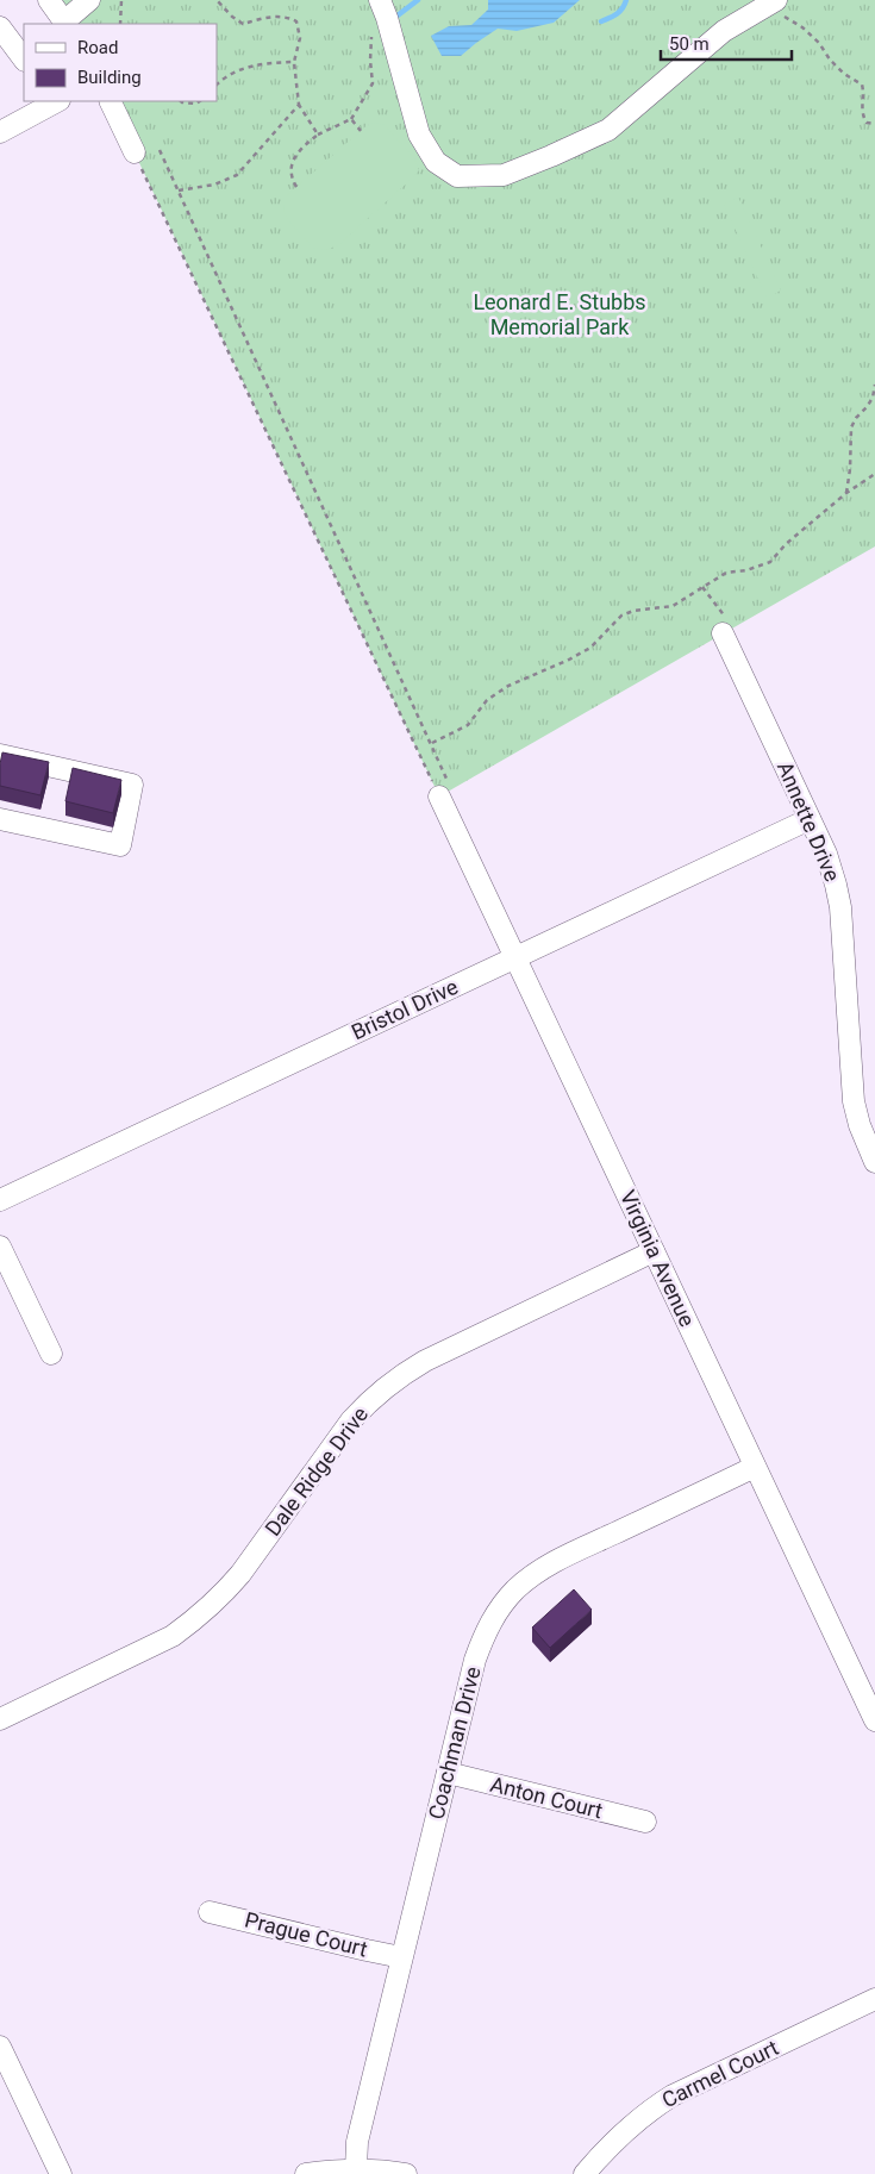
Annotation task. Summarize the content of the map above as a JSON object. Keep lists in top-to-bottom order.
{
  "streets": {
    "street": [
      "Annette Drive",
      "Bristol Drive",
      "Virginia Avenue",
      "Dale Ridge Drive",
      "Coachman Drive",
      "Anton Court",
      "Prague Court",
      "Carmel Court"
    ]
  },
  "crossings": [
    ["Annette Drive", "Bristol Drive"],
    ["Bristol Drive", "Virginia Avenue"],
    ["Virginia Avenue", "Dale Ridge Drive"],
    ["Virginia Avenue", "Coachman Drive"],
    ["Coachman Drive", "Anton Court"],
    ["Coachman Drive", "Prague Court"]
  ],
  "parks": ["Leonard E. Stubbs Memorial Park"],
  "legend": ["Road", "Building"],
  "scale_bar": "50 m"
}
